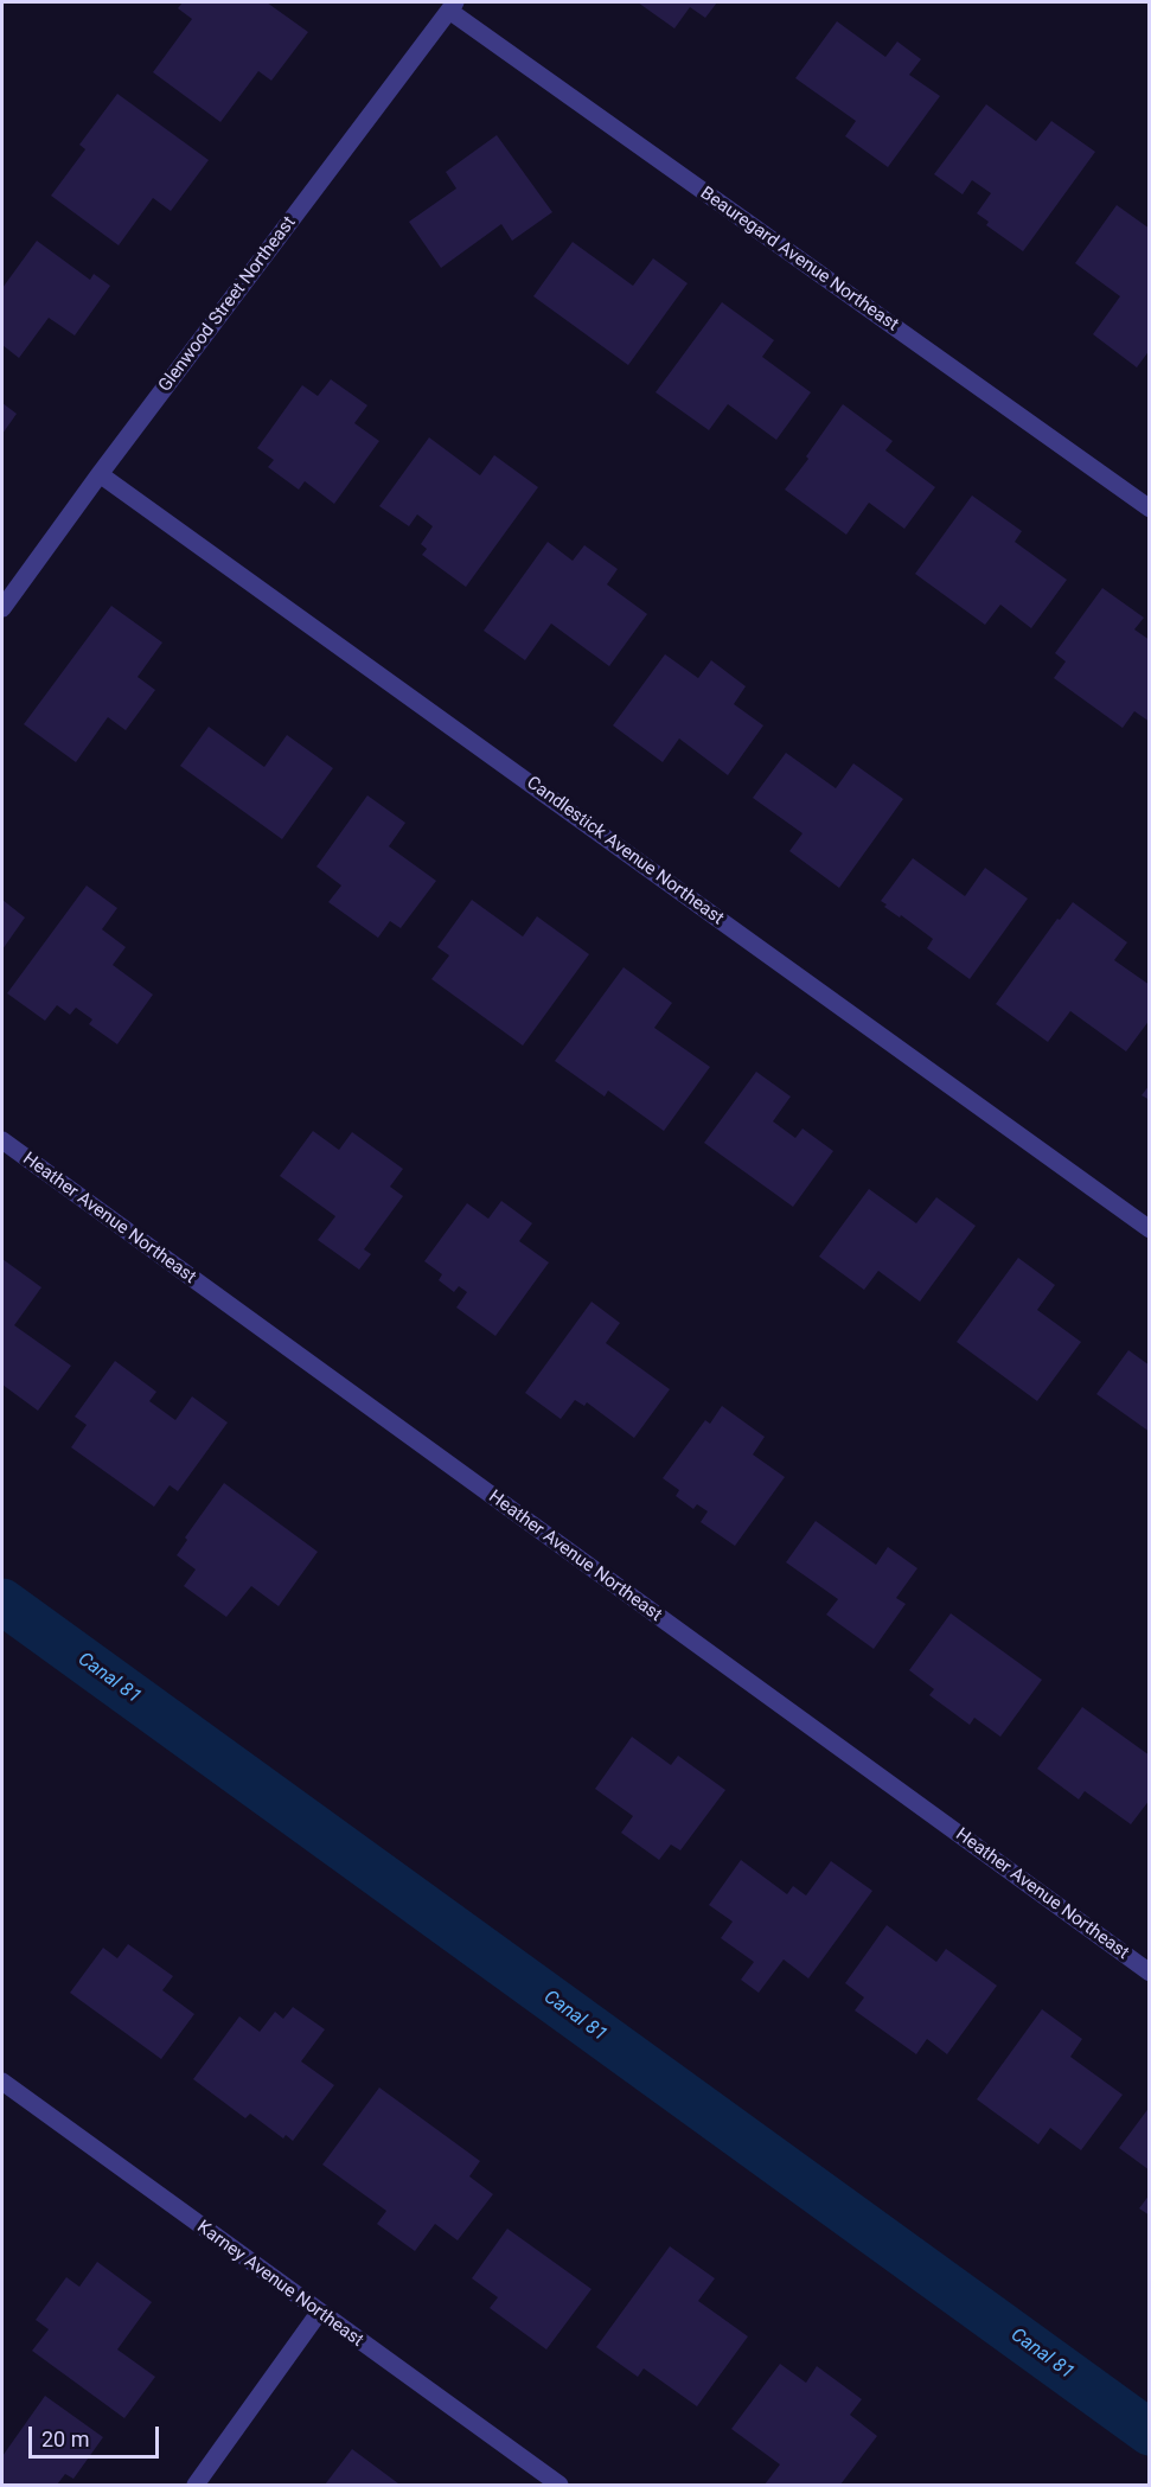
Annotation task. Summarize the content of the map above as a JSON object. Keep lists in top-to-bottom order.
{
  "streets": {
    "street": [
      "Beauregard Avenue Northeast",
      "Glenwood Street Northeast",
      "Candlestick Avenue Northeast",
      "Heather Avenue Northeast",
      "Karney Avenue Northeast"
    ]
  },
  "crossings": [
    ["Beauregard Avenue Northeast", "Glenwood Street Northeast"],
    ["Glenwood Street Northeast", "Candlestick Avenue Northeast"]
  ],
  "water": ["Canal 81"],
  "scale_bar": "20 m"
}
